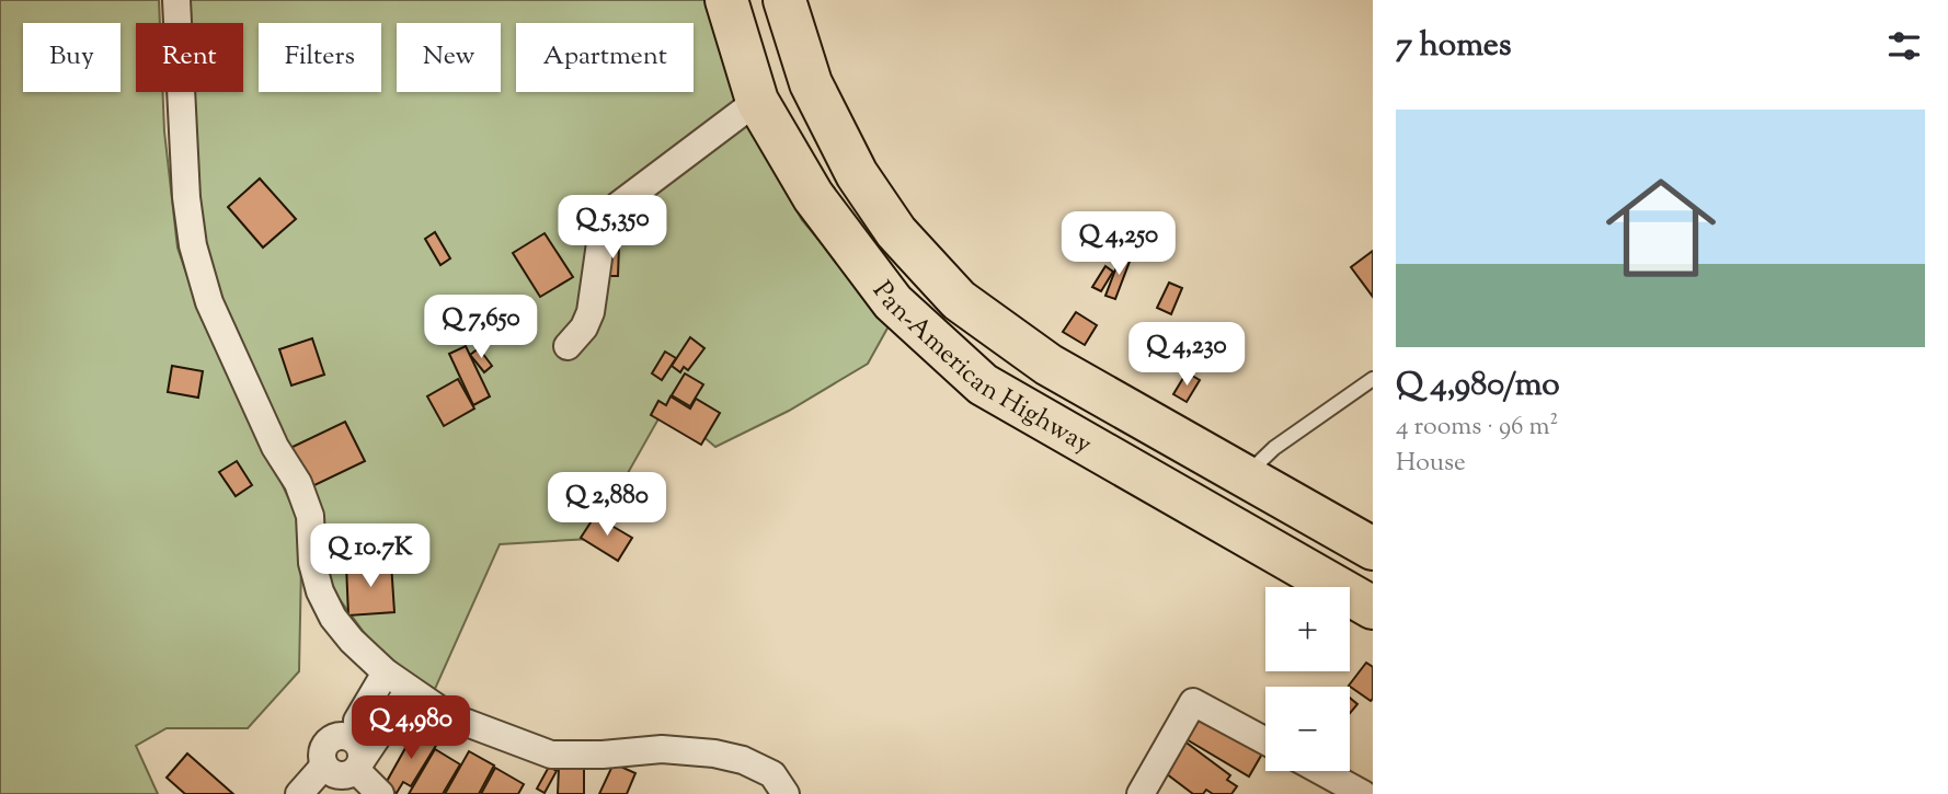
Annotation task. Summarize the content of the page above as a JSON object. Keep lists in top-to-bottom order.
{
  "streets": {
    "highway": ["Pan-American Highway"]
  },
  "page": {
    "heading": "7 homes",
    "chip": [
      "Buy",
      "Rent",
      "Filters",
      "New",
      "Apartment"
    ],
    "list": [
      {
        "name": "Q 4,980/mo",
        "note": "4 rooms · 96 m² · House"
      }
    ],
    "price": [
      "Q 5,350",
      "Q 4,250",
      "Q 7,650",
      "Q 4,230",
      "Q 2,880",
      "Q 10.7K",
      "Q 4,980"
    ],
    "map_buttons": ["+", "−"]
  }
}
